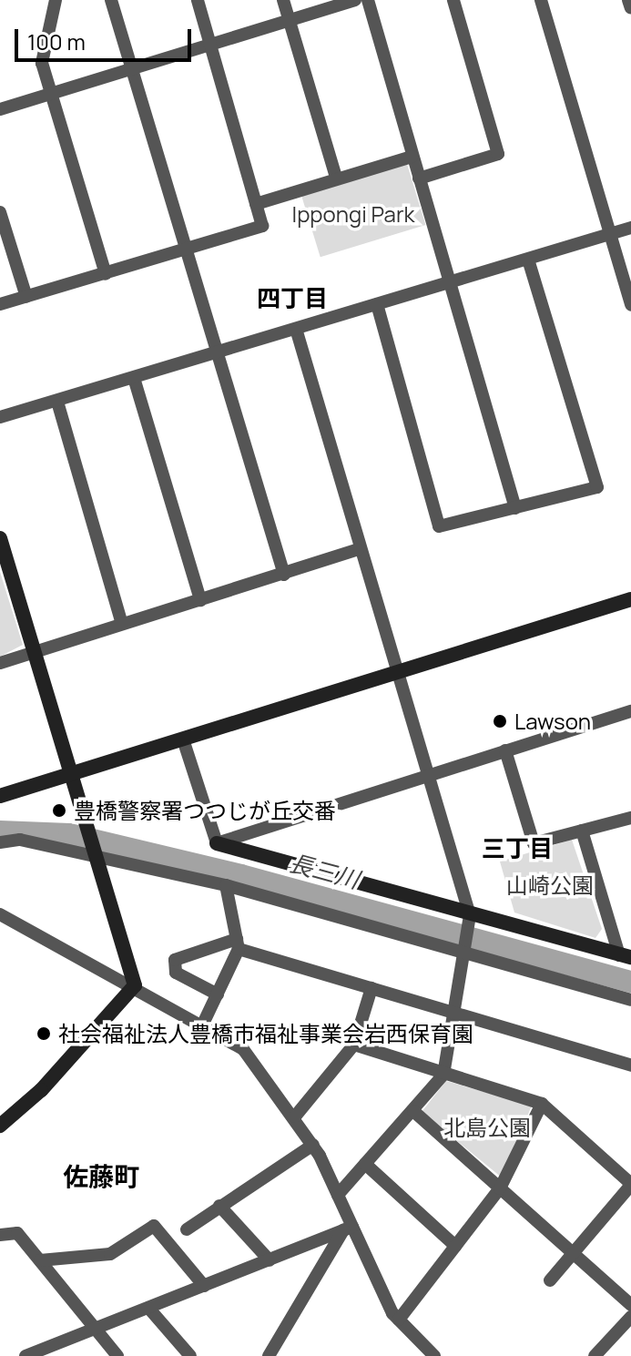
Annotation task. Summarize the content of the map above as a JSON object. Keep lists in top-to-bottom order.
{
  "districts": ["四丁目", "三丁目", "佐藤町"],
  "water": ["長三川"],
  "parks": ["Ippongi Park", "山崎公園", "北島公園"],
  "places": ["Lawson", "豊橋警察署つつじが丘交番", "社会福祉法人豊橋市福祉事業会岩西保育園"],
  "scale_bar": "100 m"
}
